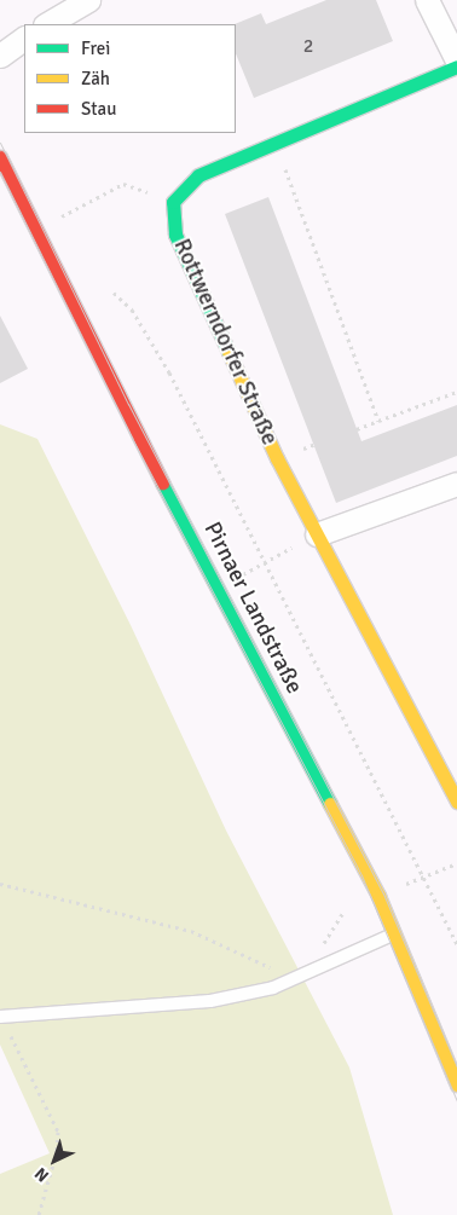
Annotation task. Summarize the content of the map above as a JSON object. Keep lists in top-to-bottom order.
{
  "streets": {
    "street": ["Rottwerndorfer Straße", "Pirnaer Landstraße"]
  },
  "house_numbers": ["2"],
  "legend": ["Frei", "Zäh", "Stau"],
  "north": "bottom left"
}
